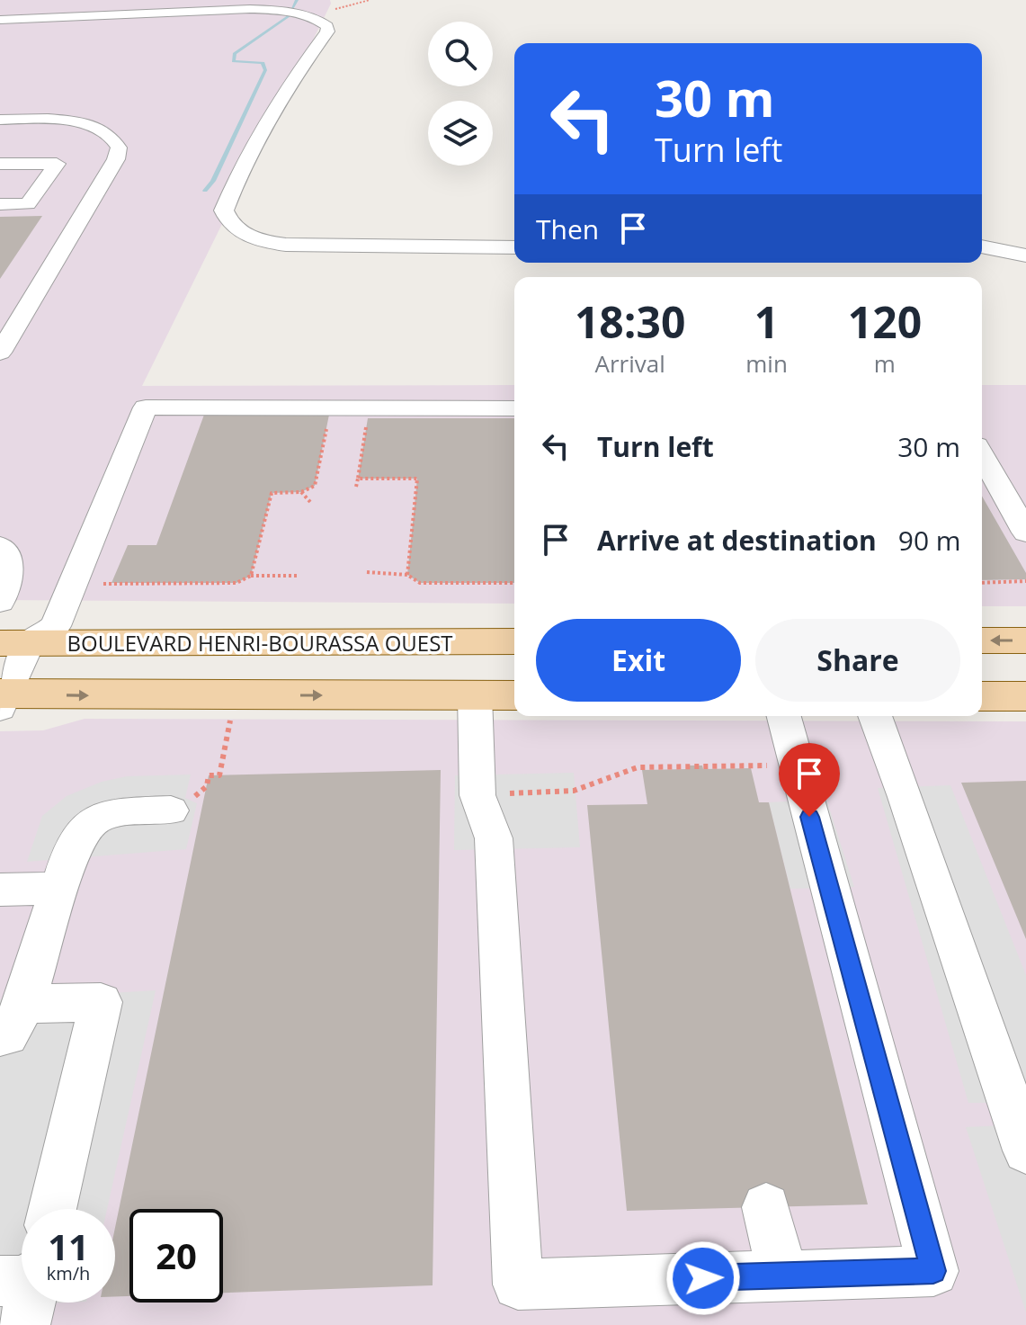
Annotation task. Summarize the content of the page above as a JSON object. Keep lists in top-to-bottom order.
{
  "streets": {
    "main road": ["BOULEVARD HENRI-BOURASSA OUEST"]
  },
  "page": {
    "turn": ["30 m", "Turn left"],
    "then": "Then",
    "eta": [
      "18:30",
      "Arrival",
      "1",
      "min",
      "120",
      "m"
    ],
    "list": [
      {
        "name": "Turn left",
        "value": "30 m"
      },
      {
        "name": "Arrive at destination",
        "value": "90 m"
      }
    ],
    "buttons": ["Exit", "Share"],
    "speed": "11 km/h",
    "limit": "20"
  }
}
